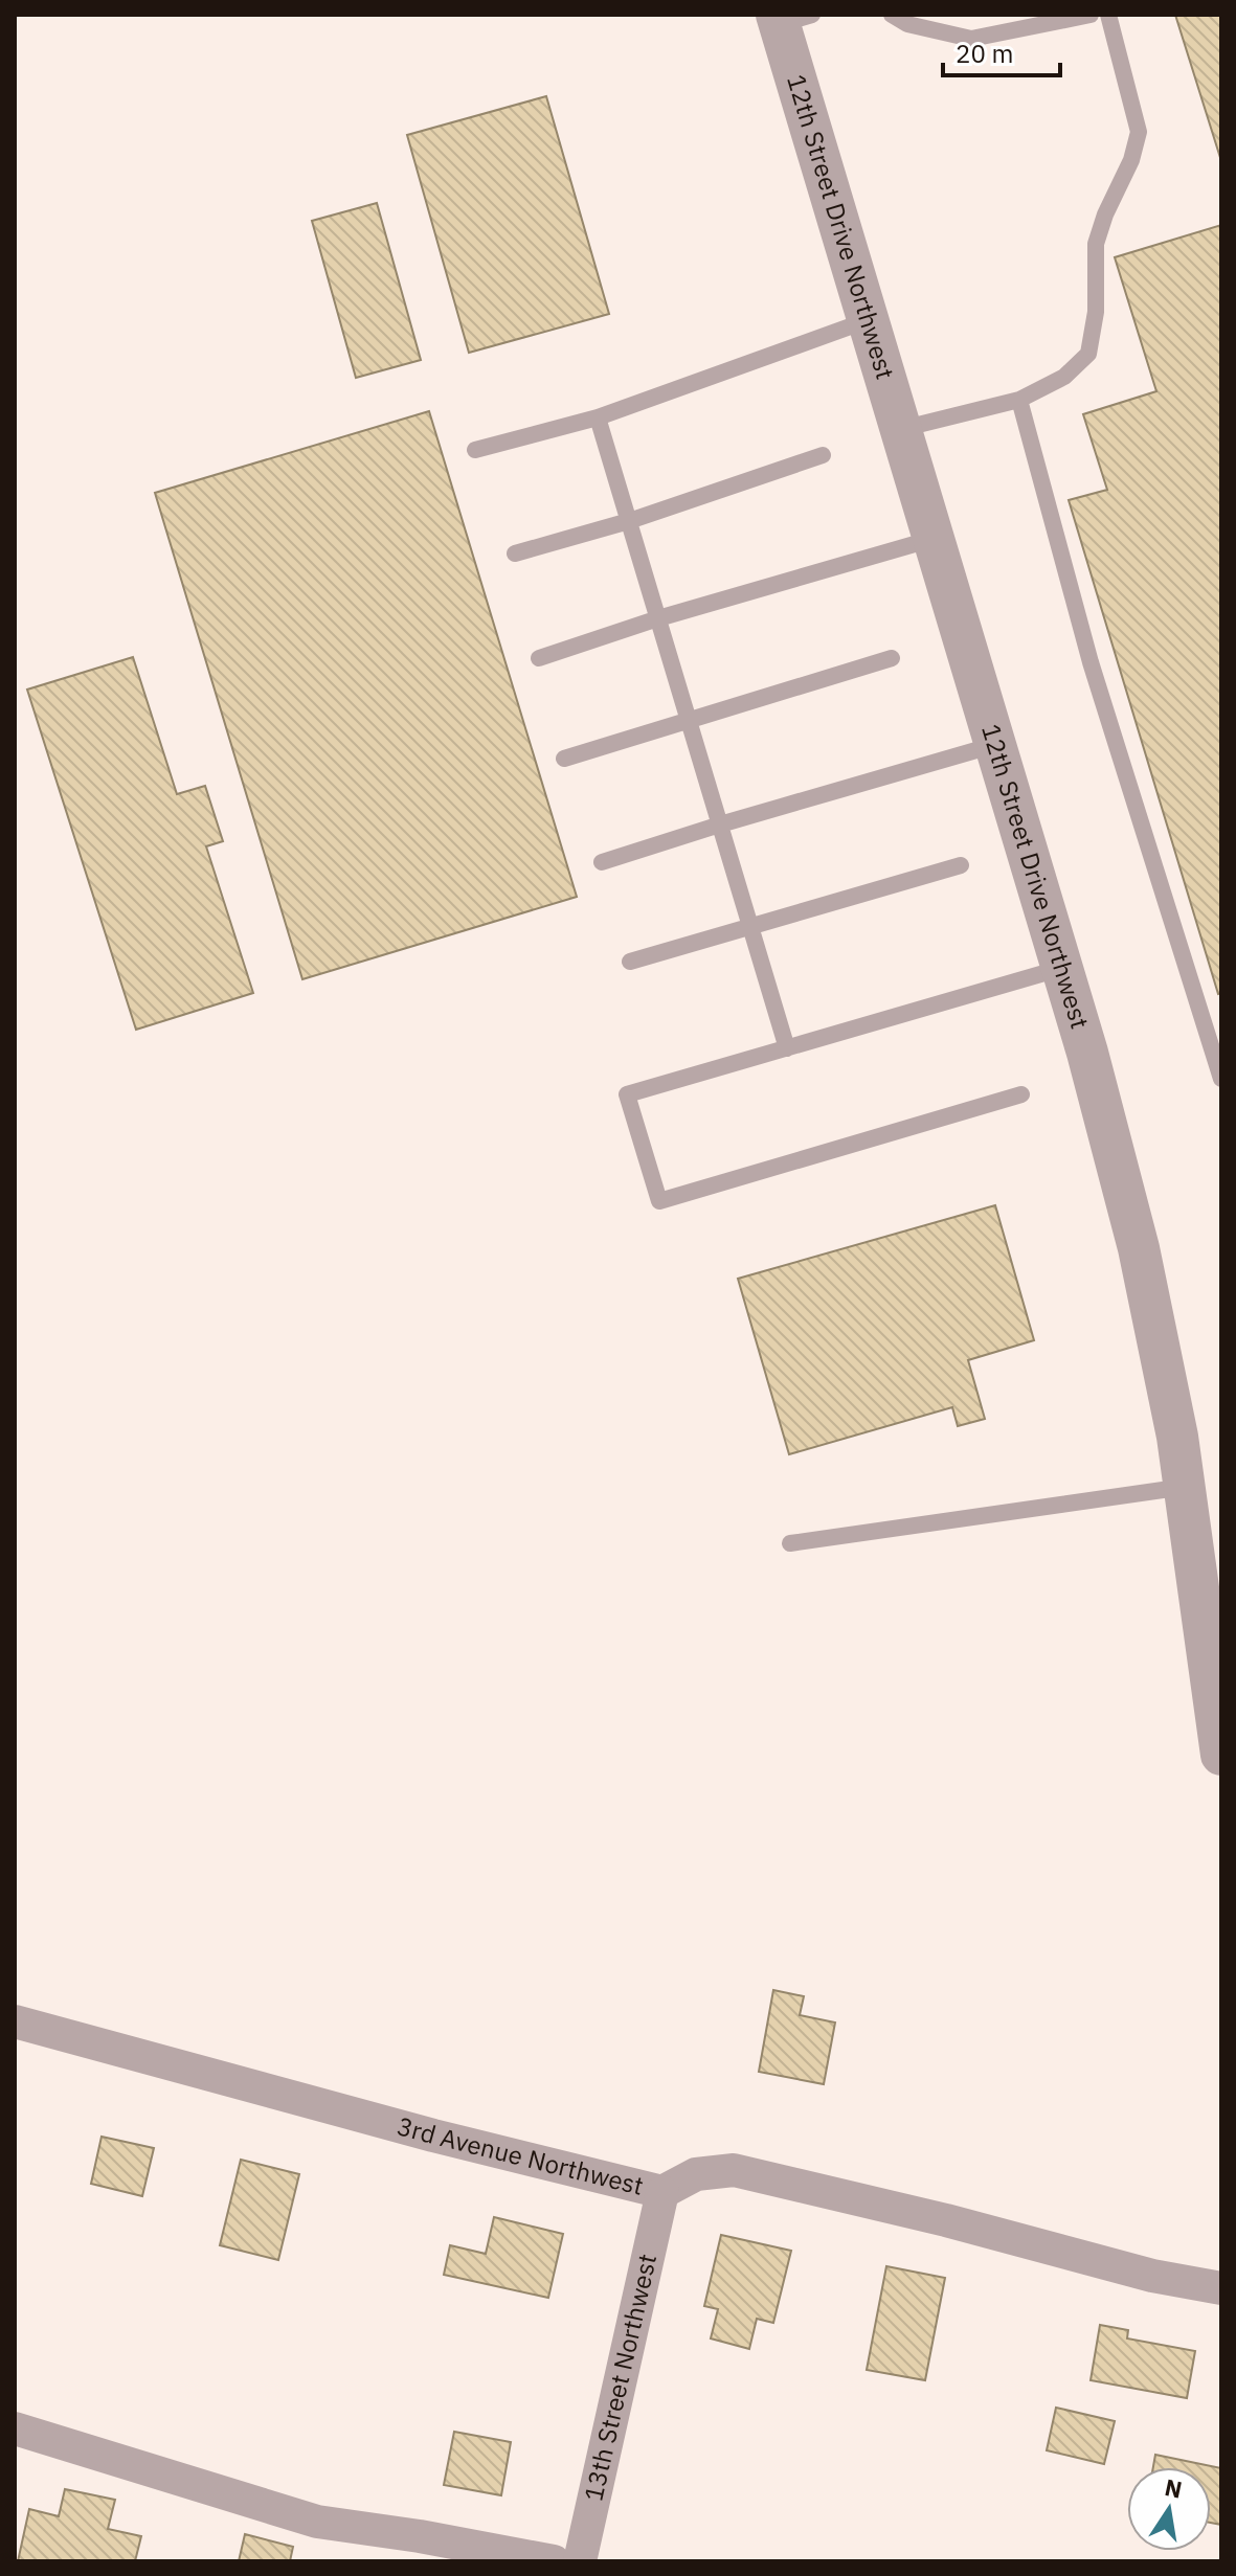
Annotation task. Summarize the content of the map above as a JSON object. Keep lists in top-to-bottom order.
{
  "streets": {
    "street": ["12th Street Drive Northwest", "3rd Avenue Northwest", "13th Street Northwest"]
  },
  "crossings": [
    ["3rd Avenue Northwest", "13th Street Northwest"]
  ],
  "scale_bar": "20 m",
  "north": "top"
}
